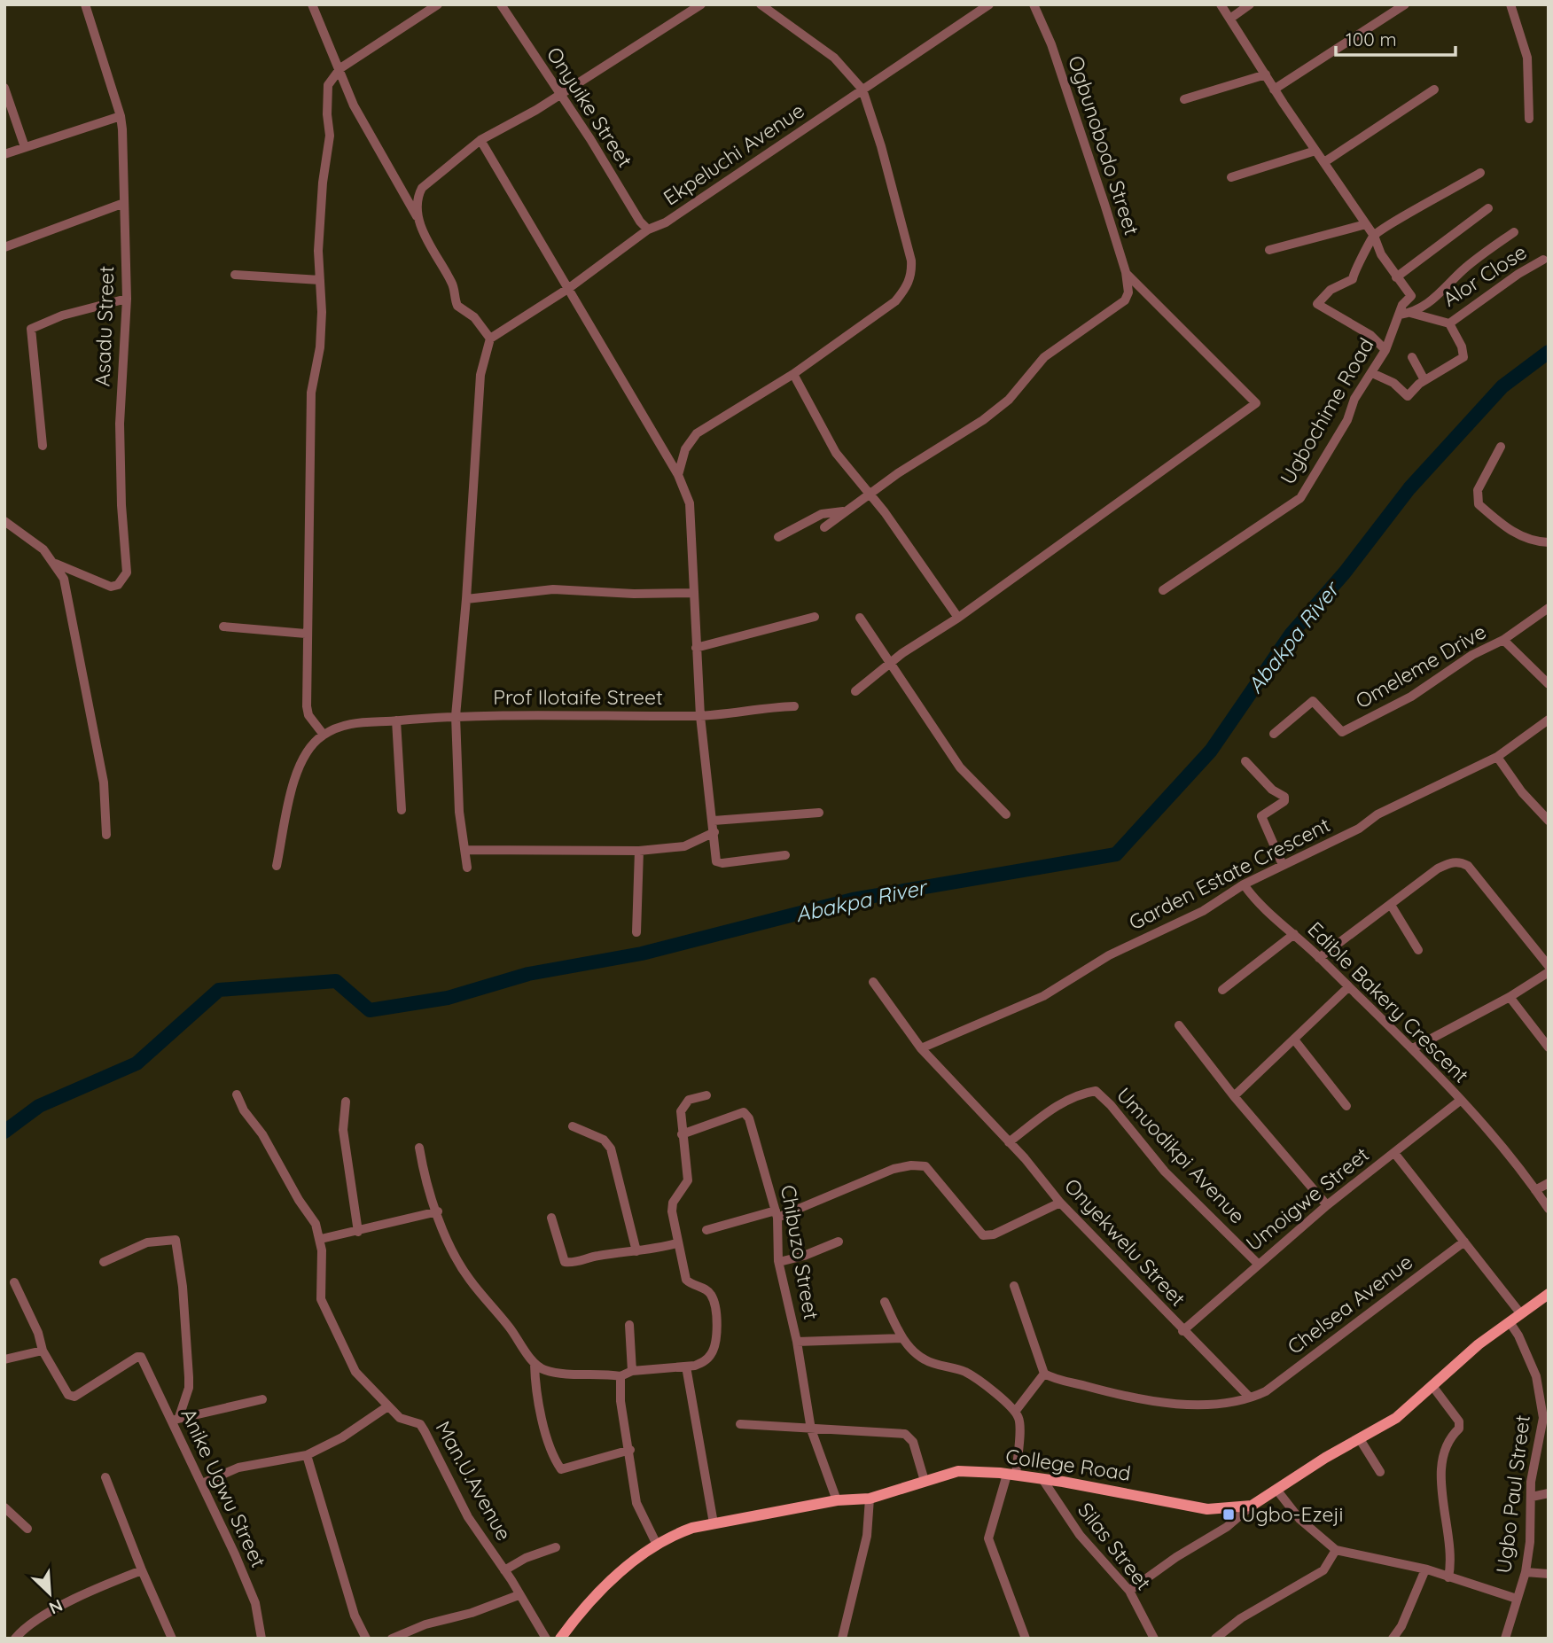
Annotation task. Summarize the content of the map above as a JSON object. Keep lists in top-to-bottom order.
{
  "streets": {
    "main road": ["College Road"],
    "street": [
      "Onyuike Street",
      "Ogbunobodo Street",
      "Ekpeluchi Avenue",
      "Alor Close",
      "Asadu Street",
      "Ugbochime Road",
      "Omeleme Drive",
      "Prof Ilotaife Street",
      "Garden Estate Crescent",
      "Edible Bakery Crescent",
      "Umuodikpi Avenue",
      "Umoigwe Street",
      "Onyekwelu Street",
      "Chibuzo Street",
      "Chelsea Avenue",
      "Man.U.Avenue",
      "Anike Ugwu Street",
      "Ugbo Paul Street",
      "Silas Street"
    ]
  },
  "crossings": [
    ["Onyuike Street", "Ekpeluchi Avenue"],
    ["Garden Estate Crescent", "Edible Bakery Crescent"],
    ["Garden Estate Crescent", "Onyekwelu Street"],
    ["Edible Bakery Crescent", "Umoigwe Street"],
    ["Umuodikpi Avenue", "Umoigwe Street"],
    ["Umuodikpi Avenue", "Onyekwelu Street"],
    ["Umoigwe Street", "Onyekwelu Street"],
    ["Onyekwelu Street", "Chelsea Avenue"],
    ["Chibuzo Street", "College Road"],
    ["College Road", "Ugbo Paul Street"],
    ["College Road", "Silas Street"]
  ],
  "water": ["Abakpa River"],
  "places": {
    "transit": ["Ugbo-Ezeji"]
  },
  "scale_bar": "100 m",
  "north": "bottom right"
}
